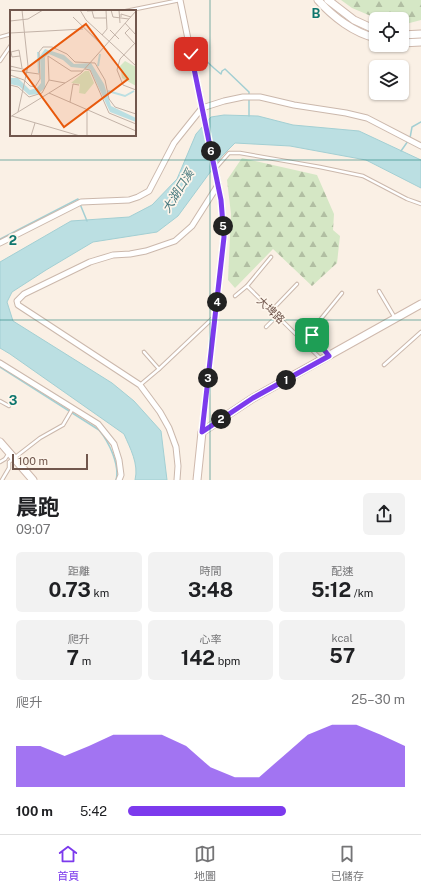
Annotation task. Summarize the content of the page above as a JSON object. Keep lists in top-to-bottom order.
{
  "streets": {
    "lane": ["大埤路"]
  },
  "water": ["大湖口溪"],
  "scale_bar": "100 m",
  "page": {
    "pins": [
      "6",
      "5",
      "4",
      "3",
      "1",
      "2"
    ],
    "scale": "100 m",
    "heading": ["晨跑", "09:07"],
    "stats": [
      ["距離", "0.73 km"],
      ["時間", "3:48"],
      ["配速", "5:12 /km"],
      ["爬升", "7 m"],
      ["心率", "142 bpm"],
      ["kcal", "57"]
    ],
    "chart": ["爬升", "25–30 m"],
    "list": [
      {
        "name": "100 m",
        "note": "5:42"
      }
    ],
    "tabs": ["首頁", "地圖", "已儲存"]
  },
  "grid": {
    "columns": ["B"],
    "rows": ["2", "3"]
  }
}
